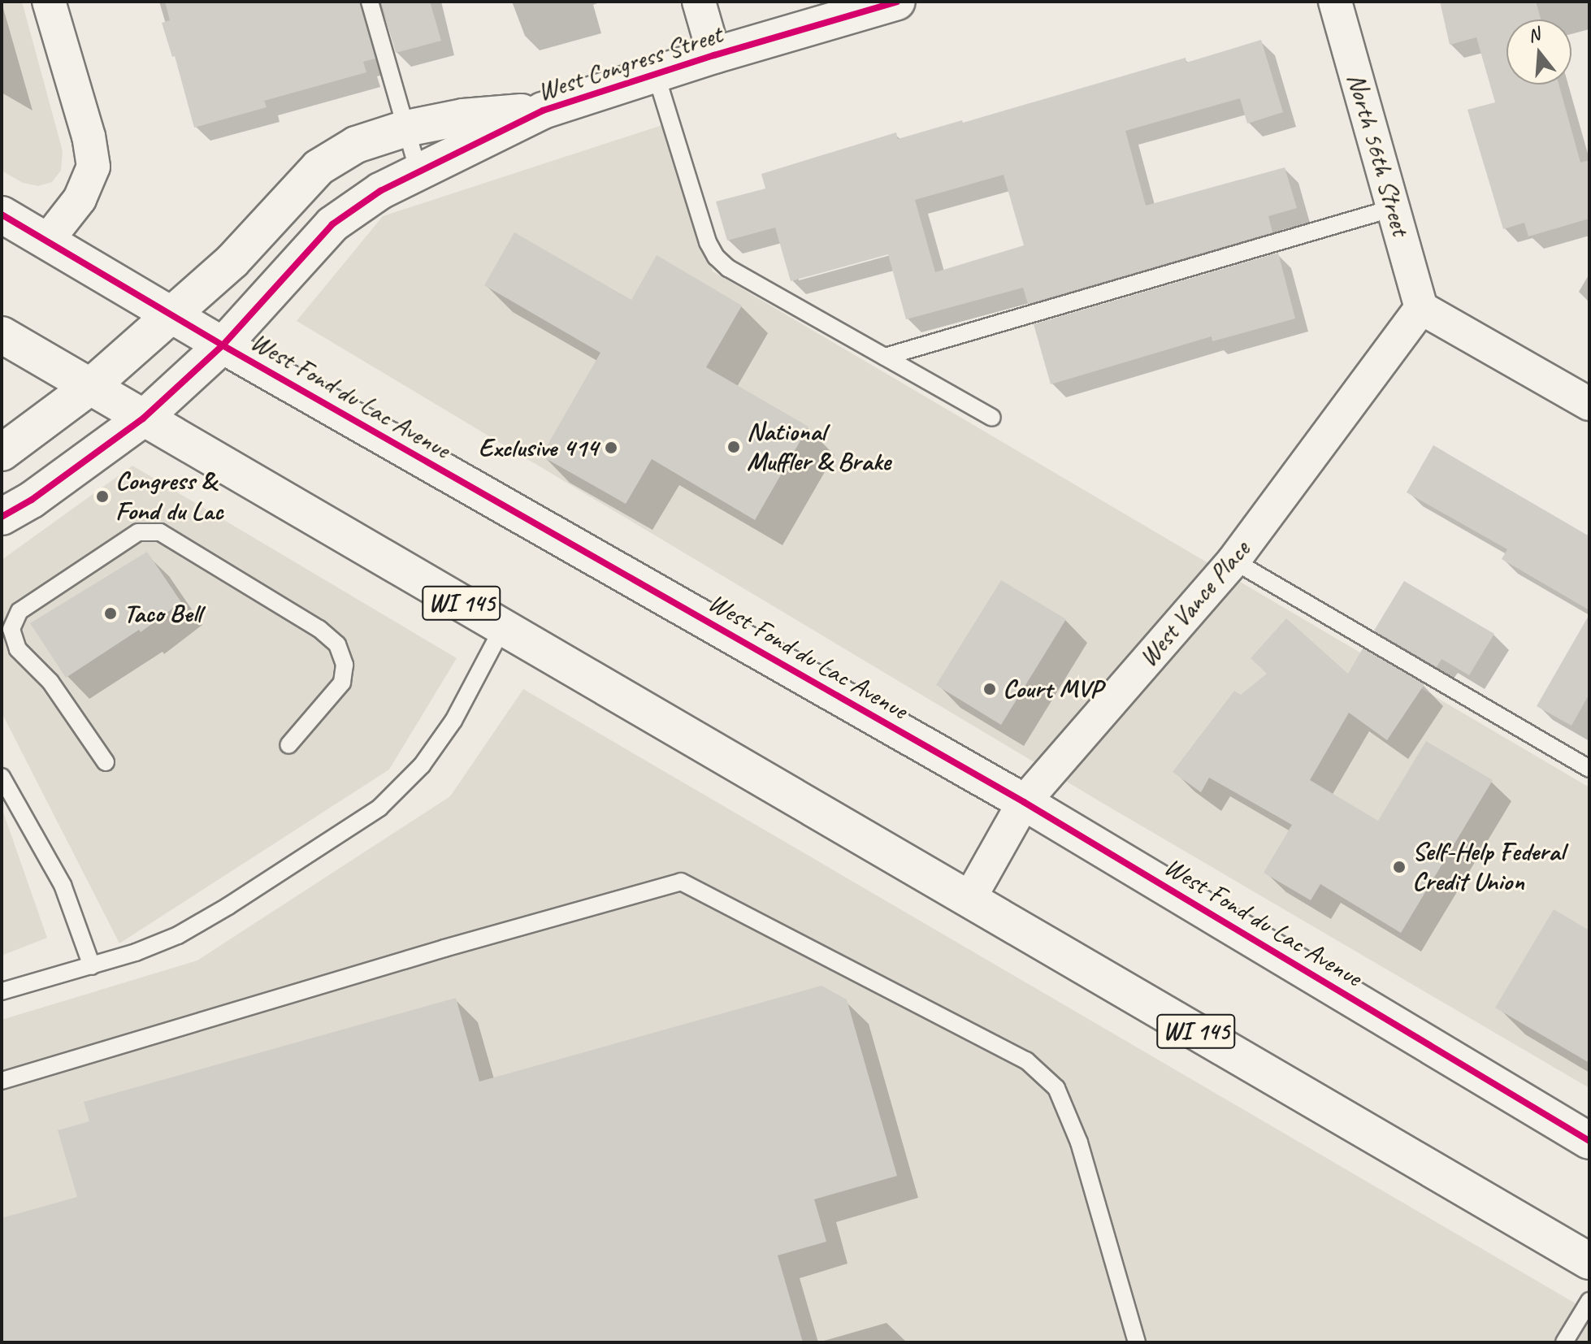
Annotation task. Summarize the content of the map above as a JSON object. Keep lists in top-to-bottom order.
{
  "streets": {
    "main road": ["West Congress Street", "West Fond du Lac Avenue", "WI 145"],
    "street": ["North 56th Street", "West Vance Place"]
  },
  "crossings": [
    ["West Congress Street", "West Fond du Lac Avenue"],
    ["West Congress Street", "WI 145"],
    ["North 56th Street", "West Vance Place"],
    ["West Fond du Lac Avenue", "West Vance Place"],
    ["WI 145", "West Vance Place"]
  ],
  "places": [
    "National Muffler & Brake",
    "Exclusive 414",
    "Congress & Fond du Lac",
    "Taco Bell",
    "Court MVP",
    "Self-Help Federal Credit Union"
  ],
  "north": "top"
}
